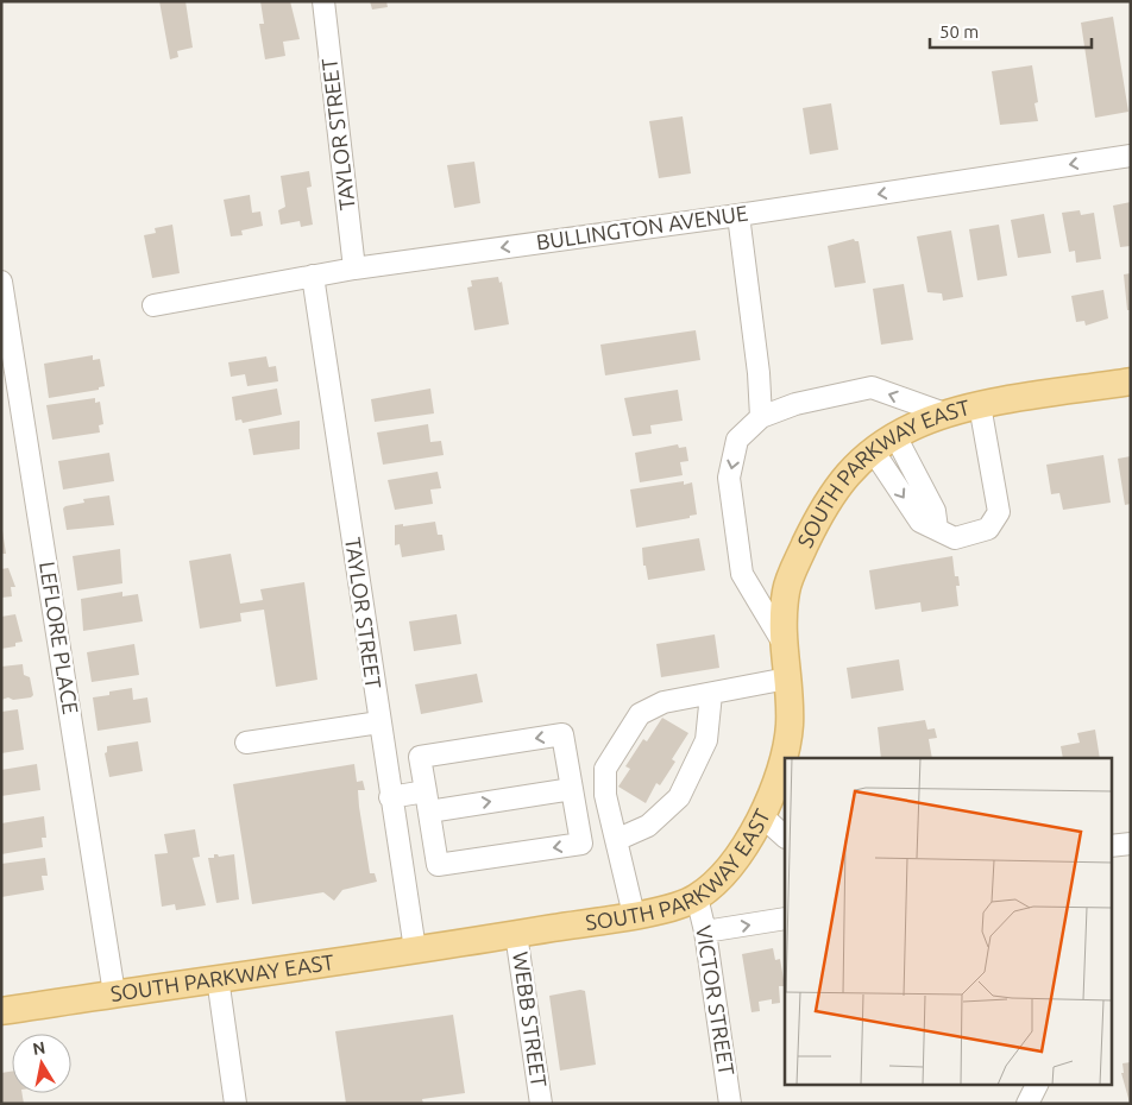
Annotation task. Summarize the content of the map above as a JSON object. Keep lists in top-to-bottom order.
{
  "streets": {
    "main road": ["SOUTH PARKWAY EAST"],
    "street": [
      "TAYLOR STREET",
      "BULLINGTON AVENUE",
      "LEFLORE PLACE",
      "VICTOR STREET",
      "WEBB STREET"
    ]
  },
  "crossings": [
    ["TAYLOR STREET", "BULLINGTON AVENUE"],
    ["TAYLOR STREET", "SOUTH PARKWAY EAST"],
    ["SOUTH PARKWAY EAST", "LEFLORE PLACE"],
    ["SOUTH PARKWAY EAST", "VICTOR STREET"],
    ["SOUTH PARKWAY EAST", "WEBB STREET"]
  ],
  "one_way": ["BULLINGTON AVENUE"],
  "scale_bar": "50 m",
  "north": "top"
}
